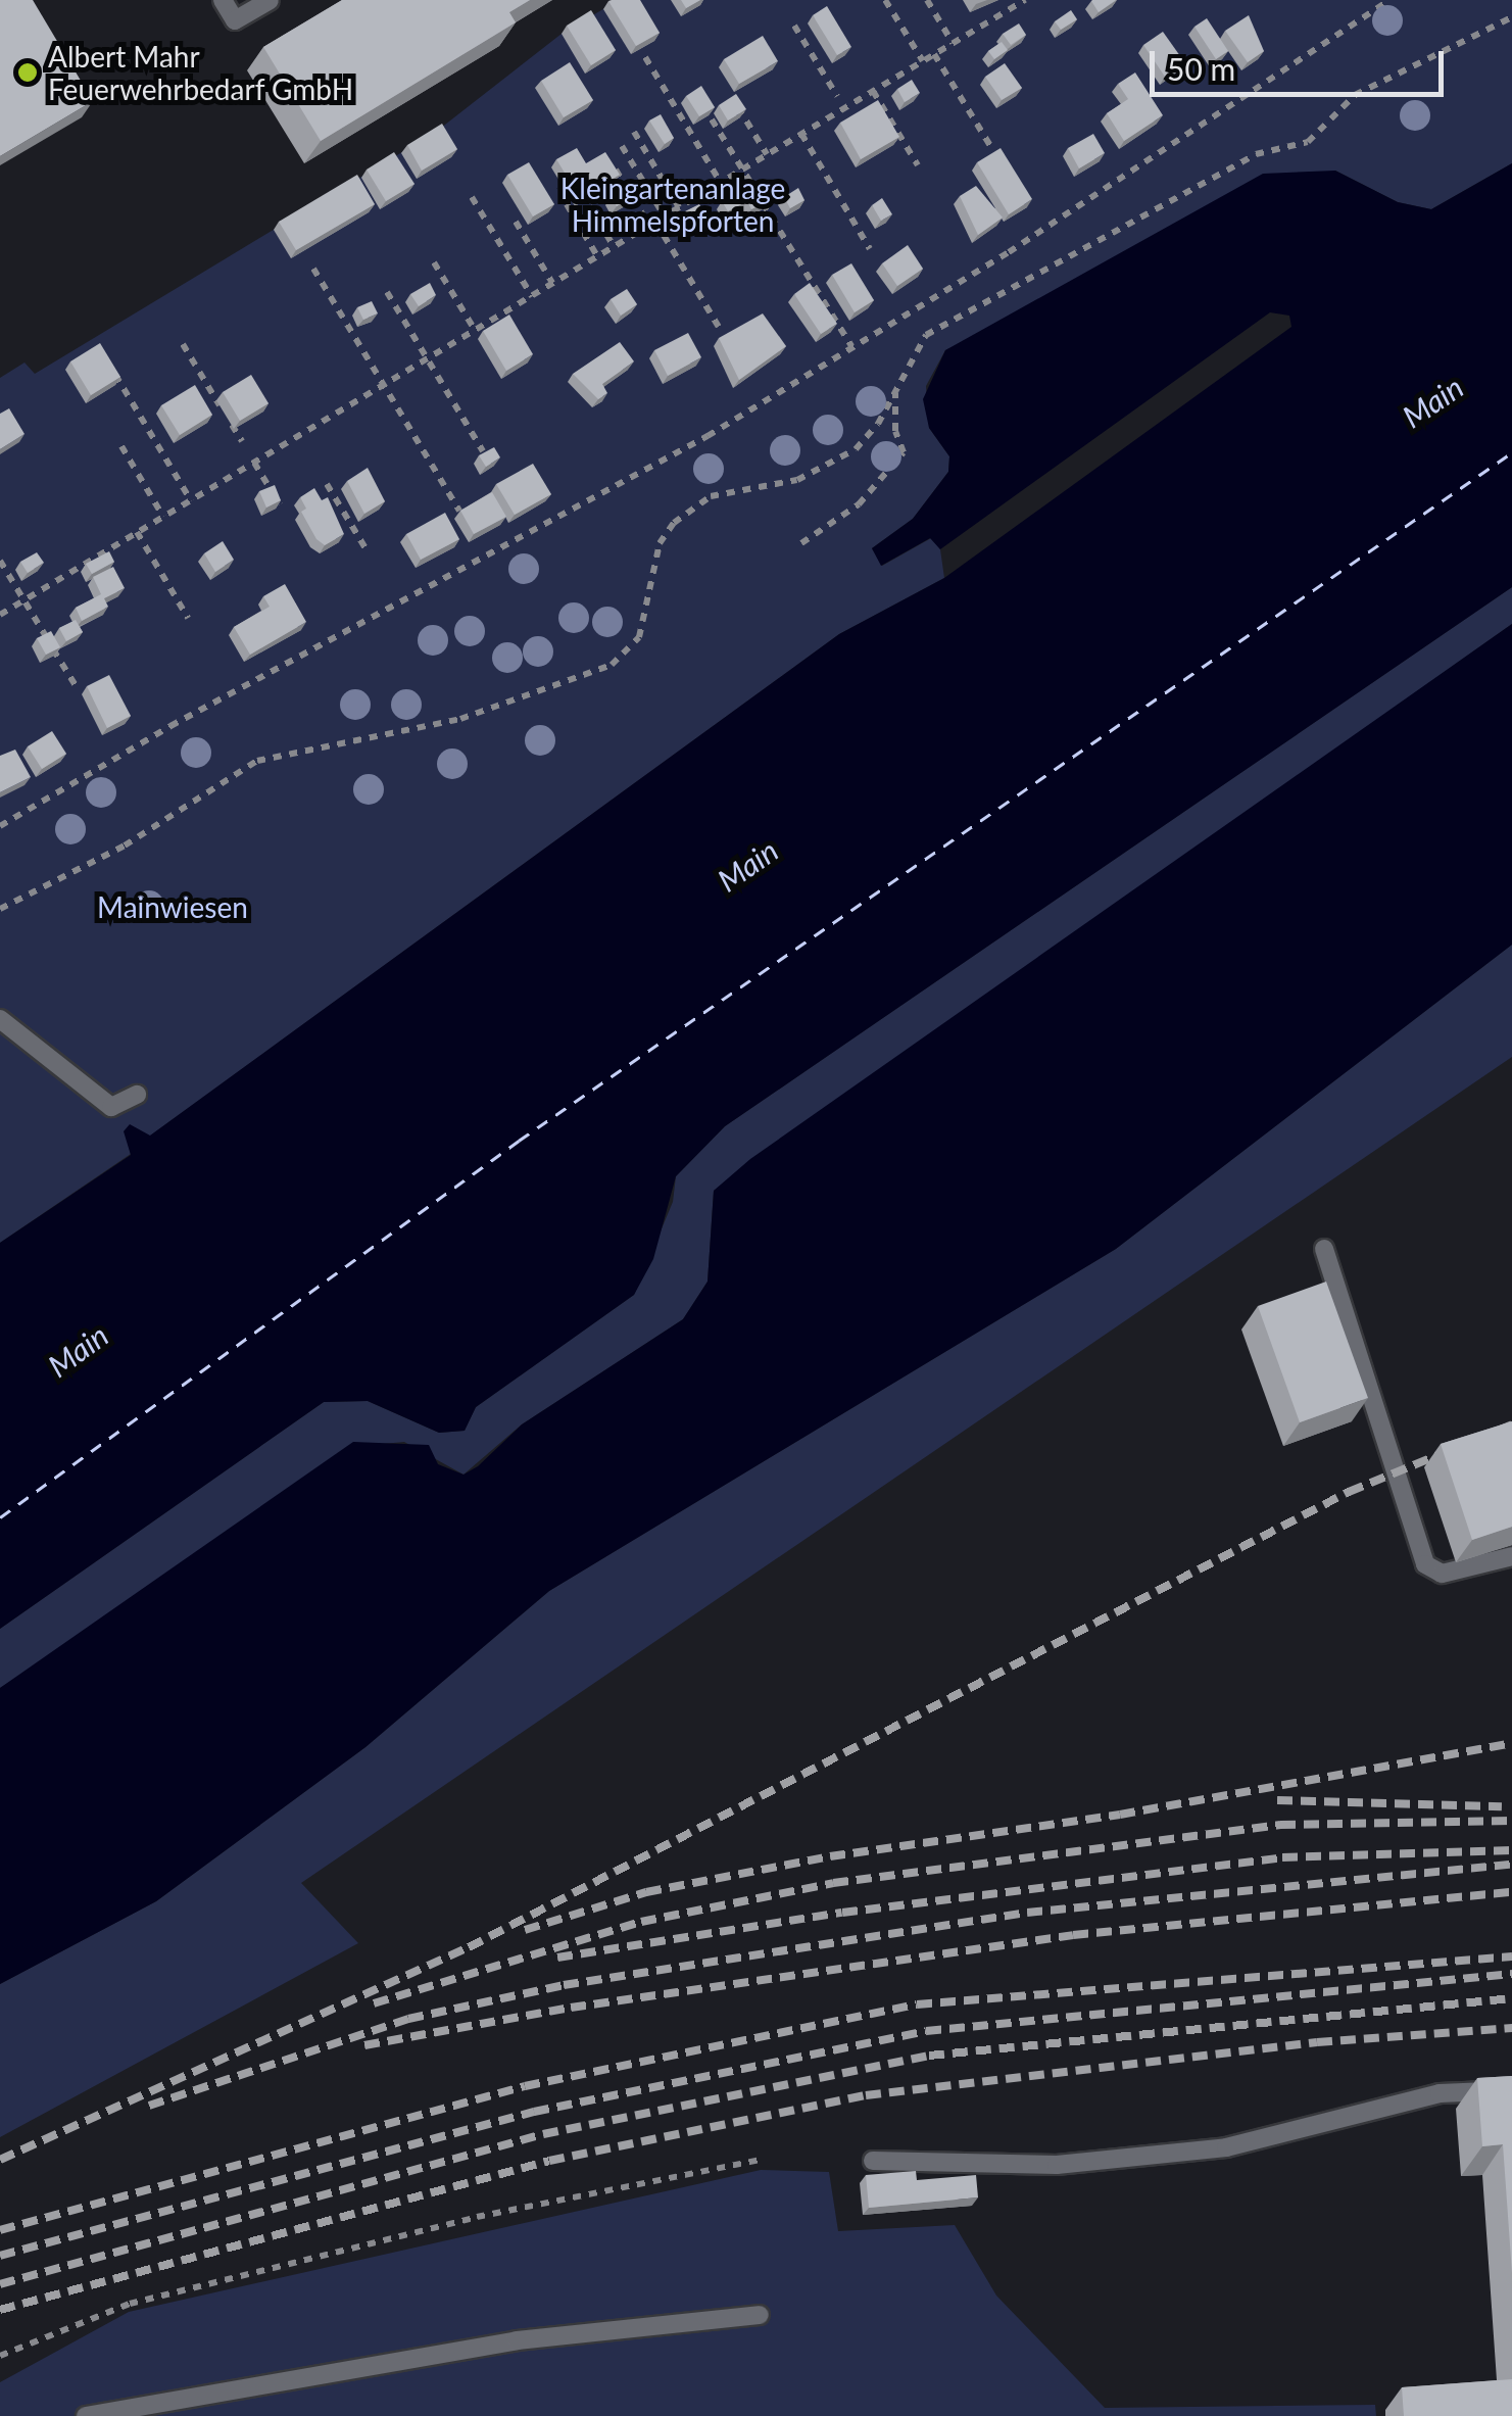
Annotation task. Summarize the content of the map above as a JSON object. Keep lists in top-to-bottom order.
{
  "water": ["Main"],
  "parks": ["Kleingartenanlage Himmelspforten", "Mainwiesen"],
  "places": ["Albert Mahr Feuerwehrbedarf GmbH"],
  "scale_bar": "50 m"
}
